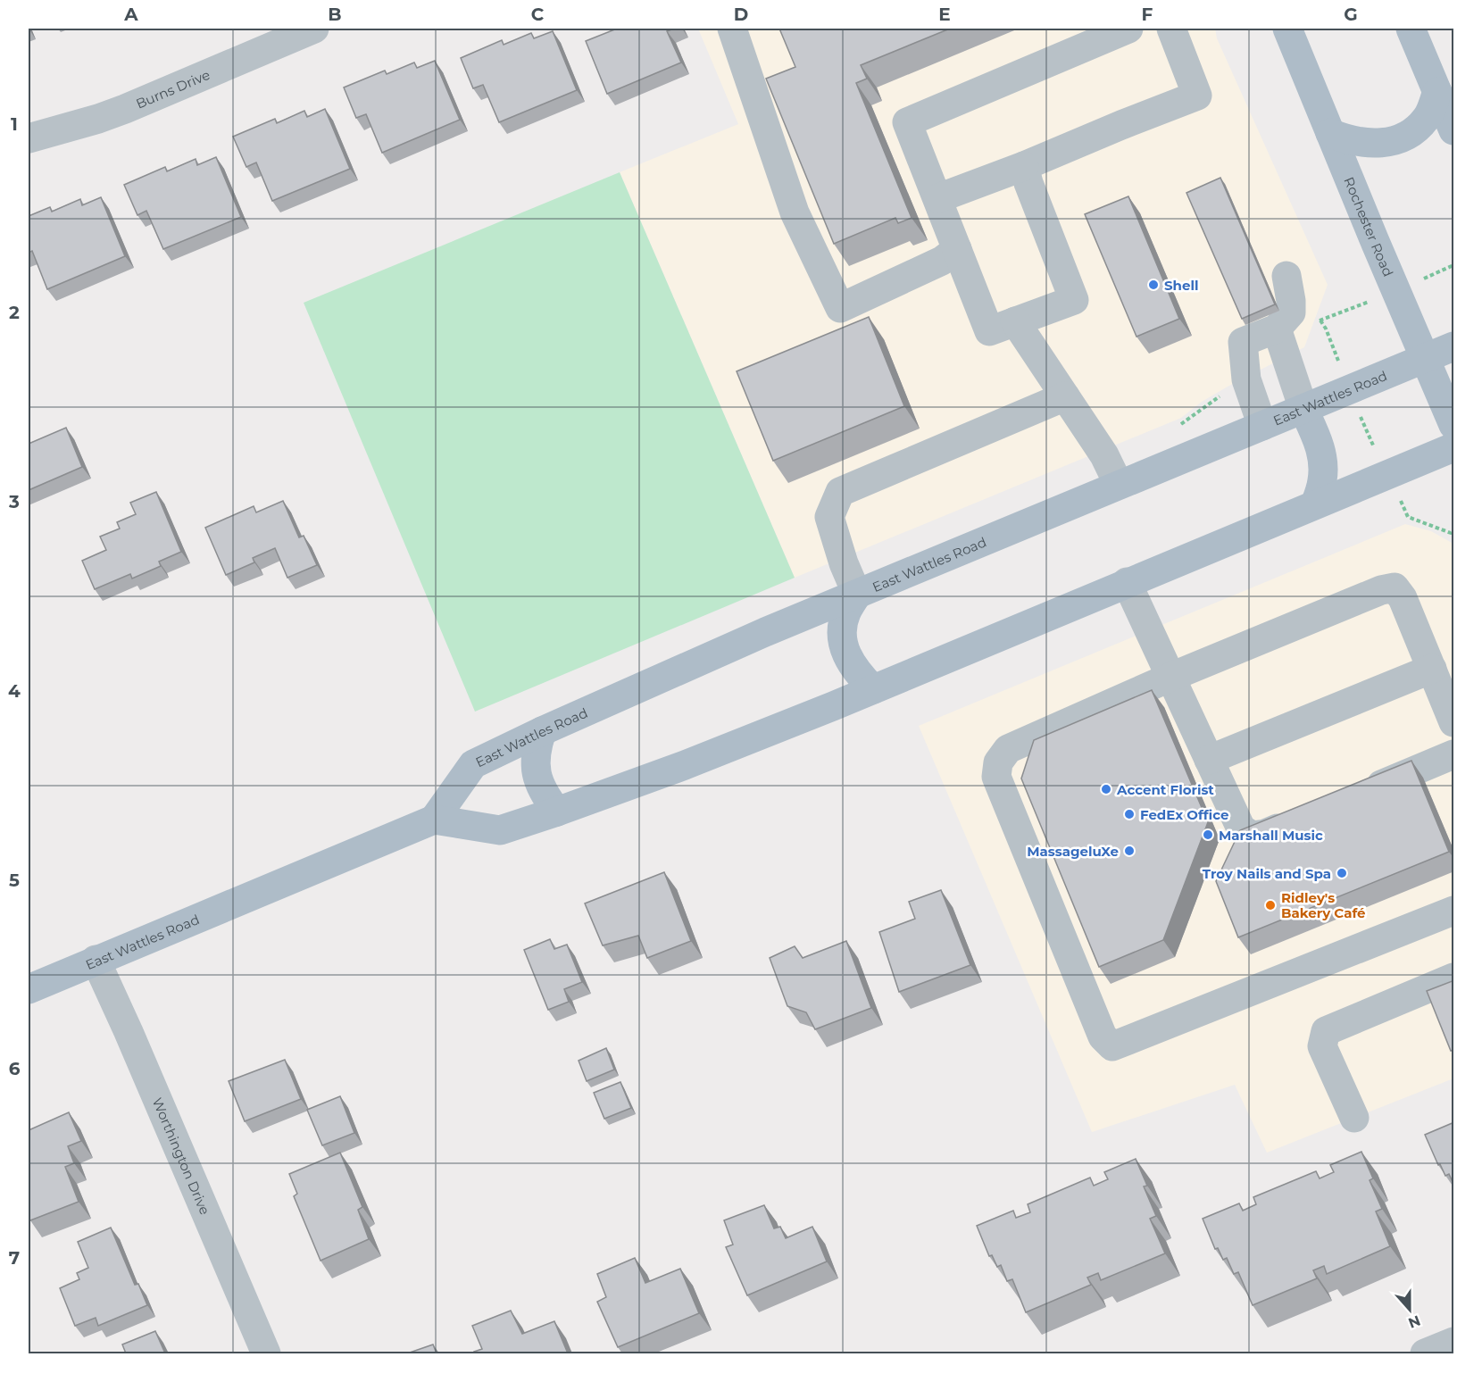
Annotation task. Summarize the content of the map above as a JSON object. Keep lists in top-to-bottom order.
{
  "streets": {
    "main road": ["Rochester Road", "East Wattles Road"],
    "street": ["Burns Drive", "Worthington Drive"]
  },
  "crossings": [
    ["Rochester Road", "East Wattles Road"],
    ["East Wattles Road", "Worthington Drive"]
  ],
  "places": [
    "Shell",
    "Accent Florist",
    "FedEx Office",
    "Marshall Music",
    "MassageluXe",
    "Troy Nails and Spa",
    "Ridley's Bakery Café"
  ],
  "north": "bottom",
  "grid": {
    "columns": [
      "A",
      "B",
      "C",
      "D",
      "E",
      "F",
      "G"
    ],
    "rows": [
      "1",
      "2",
      "3",
      "4",
      "5",
      "6",
      "7"
    ]
  }
}
